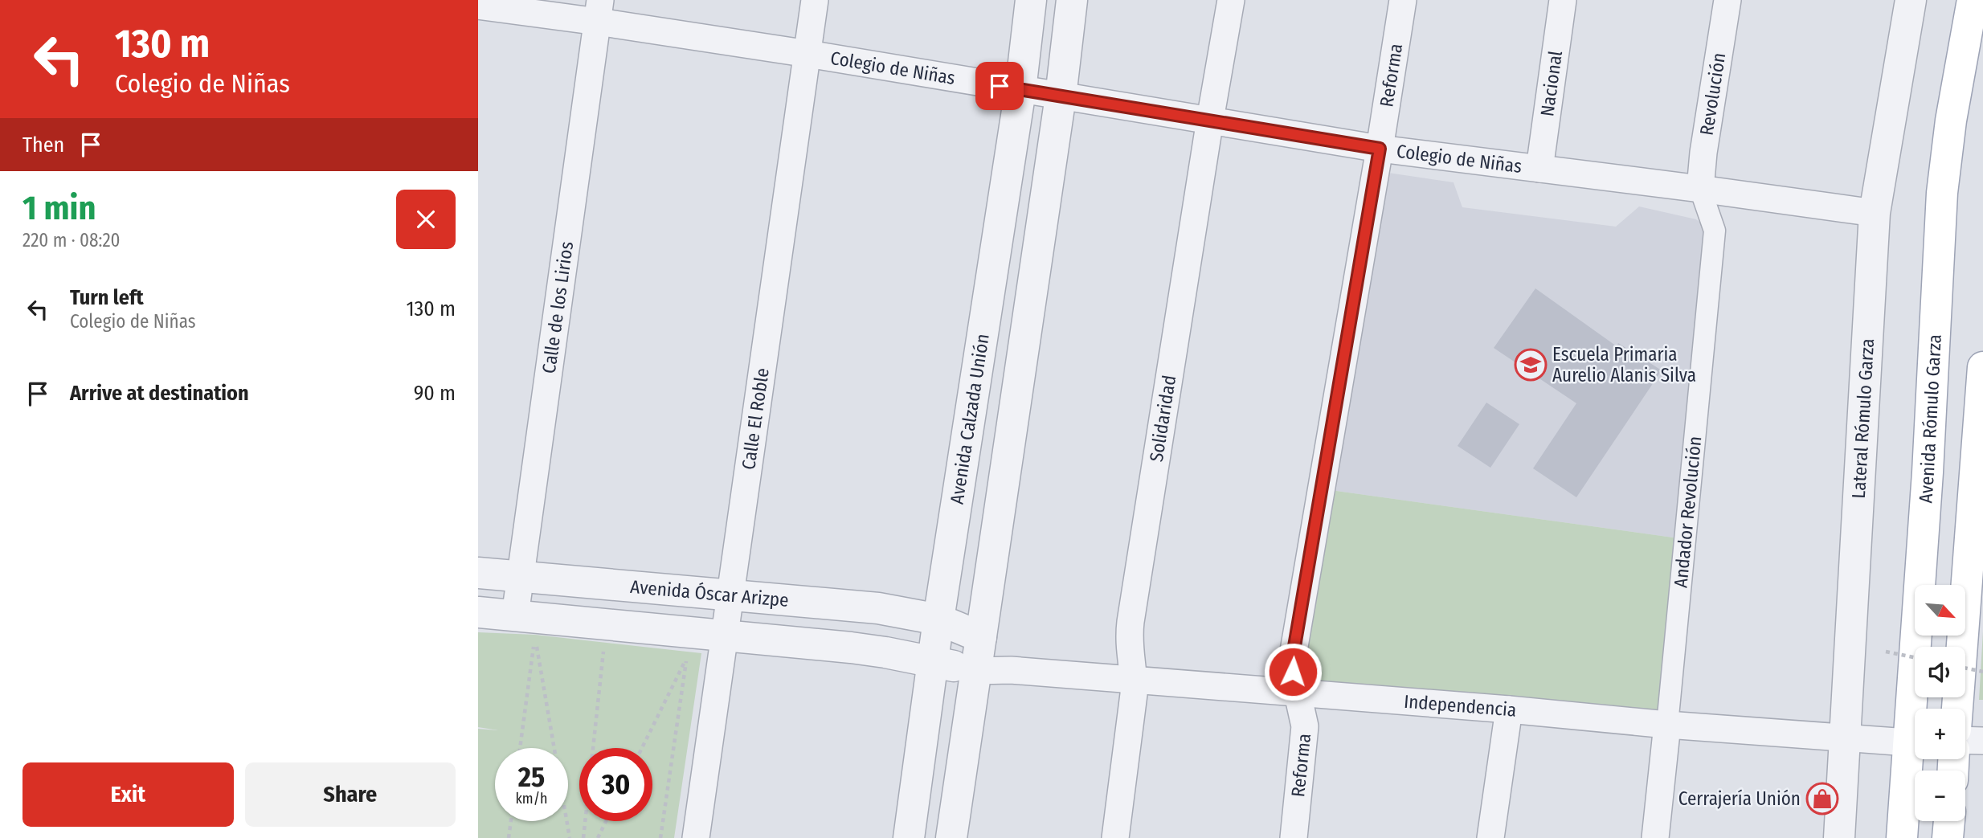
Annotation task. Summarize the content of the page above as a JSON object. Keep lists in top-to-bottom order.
{
  "streets": {
    "main road": ["Avenida Rómulo Garza"],
    "street": [
      "Colegio de Niñas",
      "Reforma",
      "Nacional",
      "Revolución",
      "Calle de los Lirios",
      "Lateral Rómulo Garza",
      "Avenida Calzada Unión",
      "Solidaridad",
      "Calle El Roble",
      "Andador Revolución",
      "Avenida Óscar Arizpe",
      "Independencia"
    ]
  },
  "crossings": [
    ["Colegio de Niñas", "Reforma"],
    ["Colegio de Niñas", "Nacional"],
    ["Colegio de Niñas", "Revolución"],
    ["Colegio de Niñas", "Calle de los Lirios"],
    ["Colegio de Niñas", "Lateral Rómulo Garza"],
    ["Colegio de Niñas", "Avenida Calzada Unión"],
    ["Colegio de Niñas", "Solidaridad"],
    ["Colegio de Niñas", "Calle El Roble"],
    ["Colegio de Niñas", "Andador Revolución"],
    ["Reforma", "Independencia"],
    ["Revolución", "Andador Revolución"],
    ["Calle de los Lirios", "Avenida Óscar Arizpe"],
    ["Lateral Rómulo Garza", "Independencia"],
    ["Avenida Rómulo Garza", "Independencia"],
    ["Avenida Calzada Unión", "Avenida Óscar Arizpe"],
    ["Solidaridad", "Independencia"],
    ["Calle El Roble", "Avenida Óscar Arizpe"],
    ["Andador Revolución", "Independencia"]
  ],
  "places": {
    "school or university": ["Escuela Primaria Aurelio Alanis Silva"],
    "shop": ["Cerrajería Unión"]
  },
  "north": "bottom right",
  "page": {
    "turn": ["130 m", "Colegio de Niñas"],
    "then": "Then",
    "heading": ["1 min", "220 m · 08:20"],
    "list": [
      {
        "name": "Turn left",
        "note": "Colegio de Niñas",
        "value": "130 m"
      },
      {
        "name": "Arrive at destination",
        "value": "90 m"
      }
    ],
    "map_buttons": ["+", "−"],
    "speed": "25 km/h",
    "limit": "30",
    "buttons": ["Exit", "Share"]
  }
}
